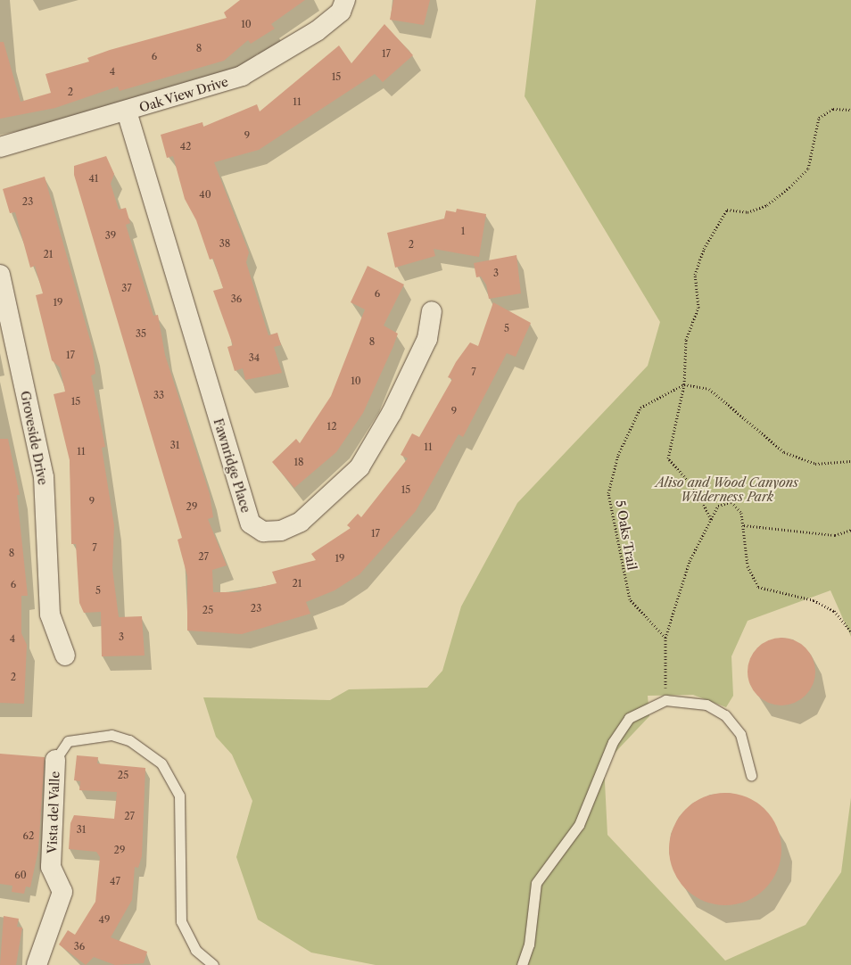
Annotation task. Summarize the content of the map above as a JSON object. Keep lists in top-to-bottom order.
{
  "streets": {
    "street": [
      "Oak View Drive",
      "Groveside Drive",
      "Fawnridge Place",
      "Vista del Valle"
    ],
    "path": ["5 Oaks Trail"]
  },
  "crossings": [
    ["Oak View Drive", "Fawnridge Place"]
  ],
  "parks": ["Aliso and Wood Canyons Wilderness Park"],
  "house_numbers": [
    "10",
    "8",
    "17",
    "6",
    "4",
    "15",
    "2",
    "11",
    "9",
    "42",
    "41",
    "40",
    "23",
    "1",
    "39",
    "38",
    "2",
    "21",
    "3",
    "37",
    "6",
    "36",
    "19",
    "5",
    "35",
    "8",
    "17",
    "34",
    "7",
    "10",
    "33",
    "15",
    "9",
    "12",
    "31",
    "11",
    "11",
    "18",
    "15",
    "9",
    "29",
    "17",
    "7",
    "8",
    "27",
    "19",
    "21",
    "6",
    "5",
    "23",
    "25",
    "3",
    "4",
    "2",
    "25",
    "27",
    "31",
    "62",
    "29",
    "60",
    "47",
    "49",
    "36"
  ]
}
